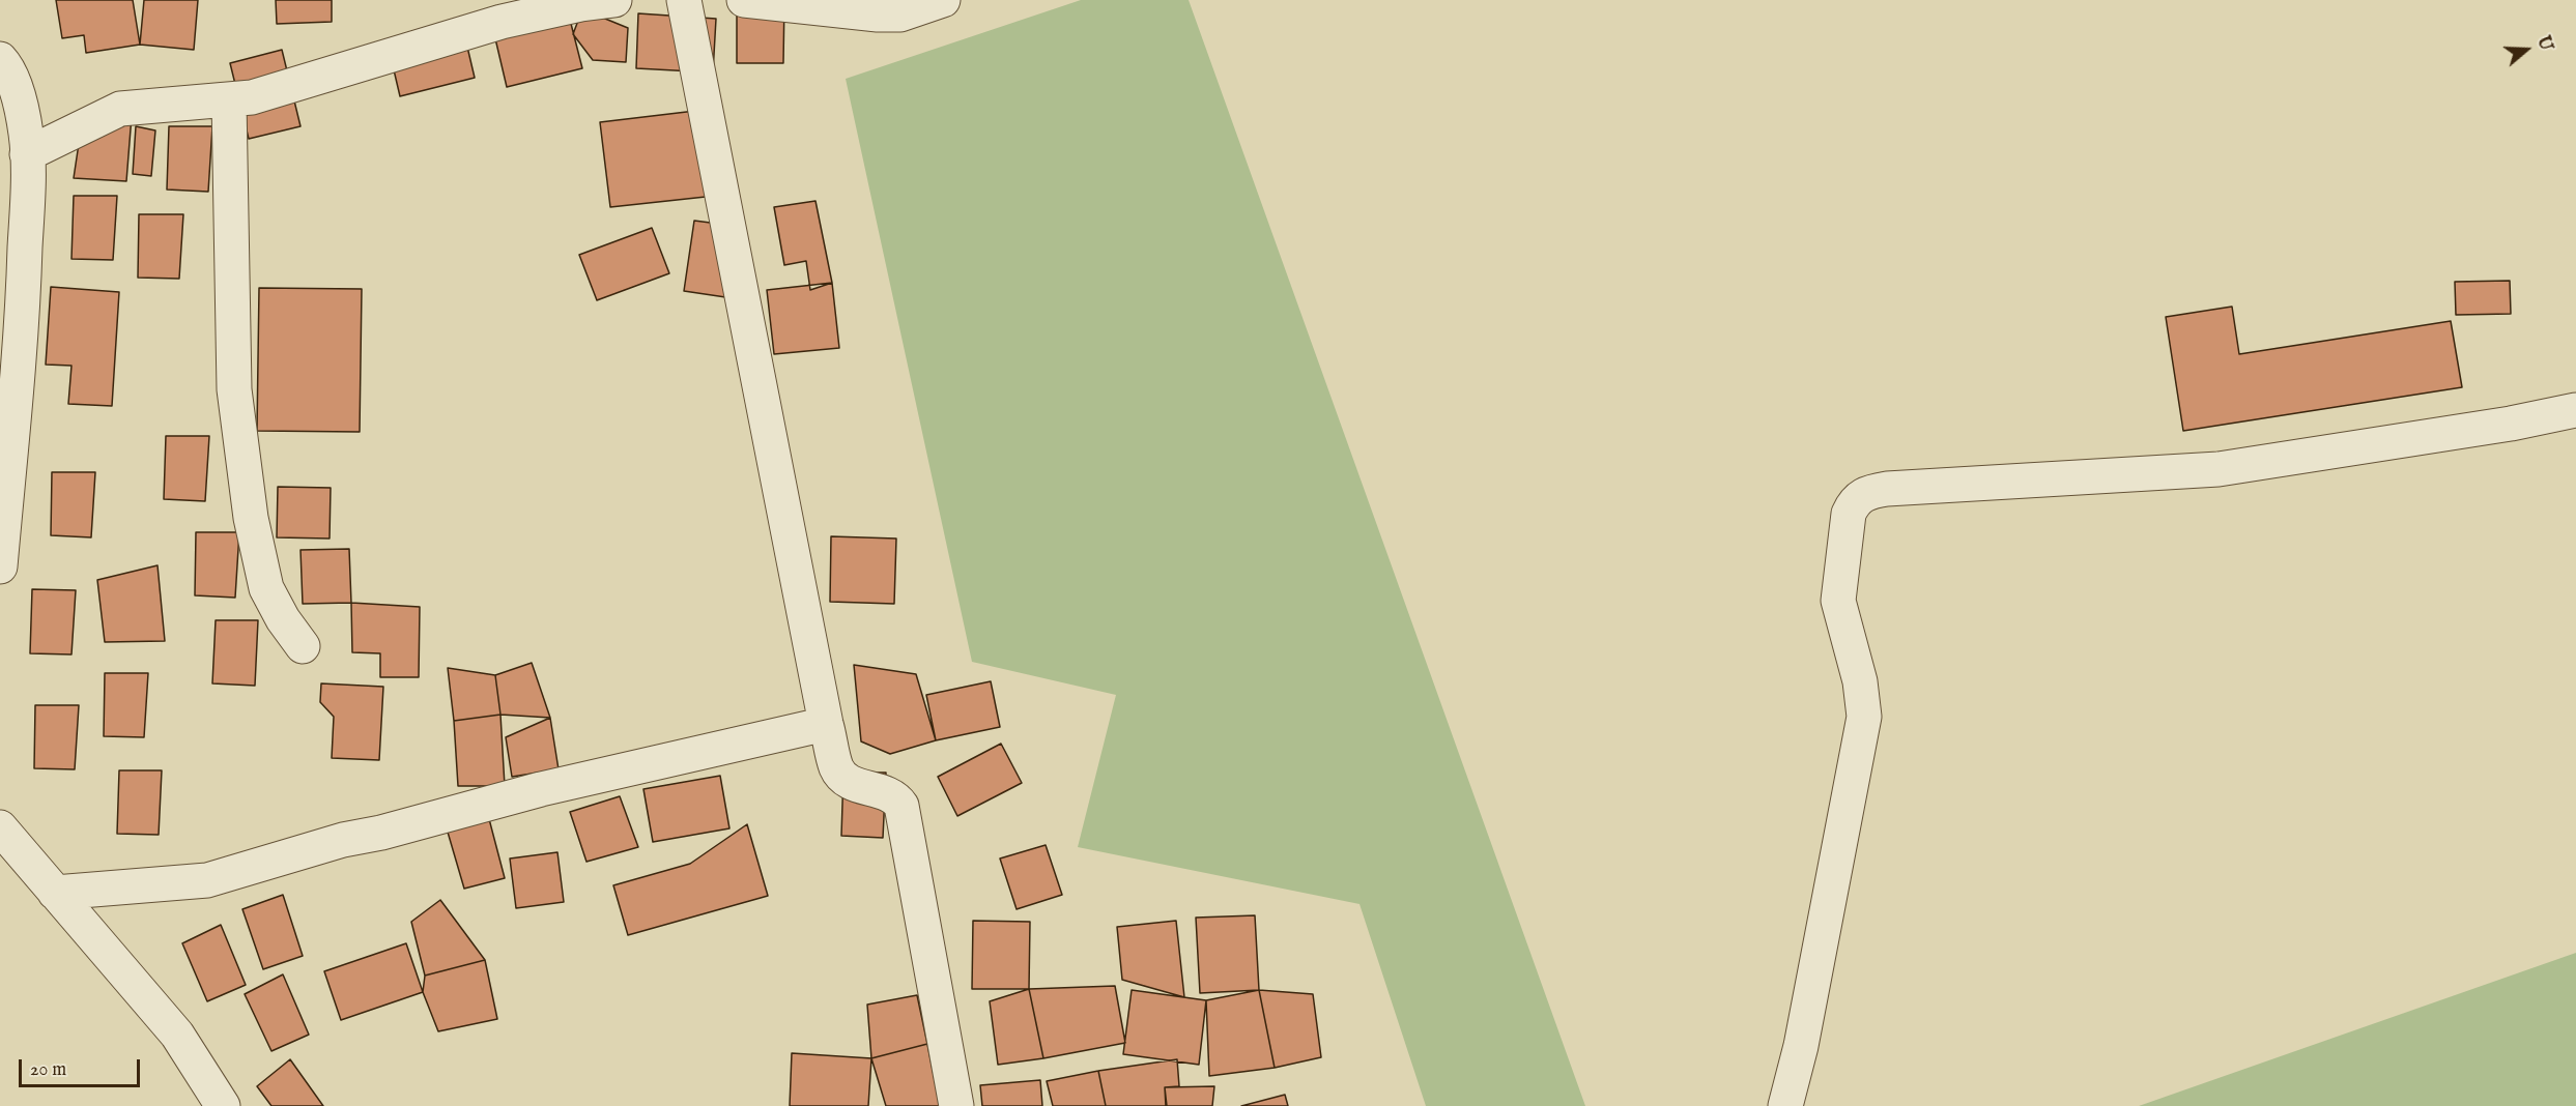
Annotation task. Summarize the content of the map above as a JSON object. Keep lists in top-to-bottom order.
{
  "scale_bar": "20 m",
  "north": "right"
}
